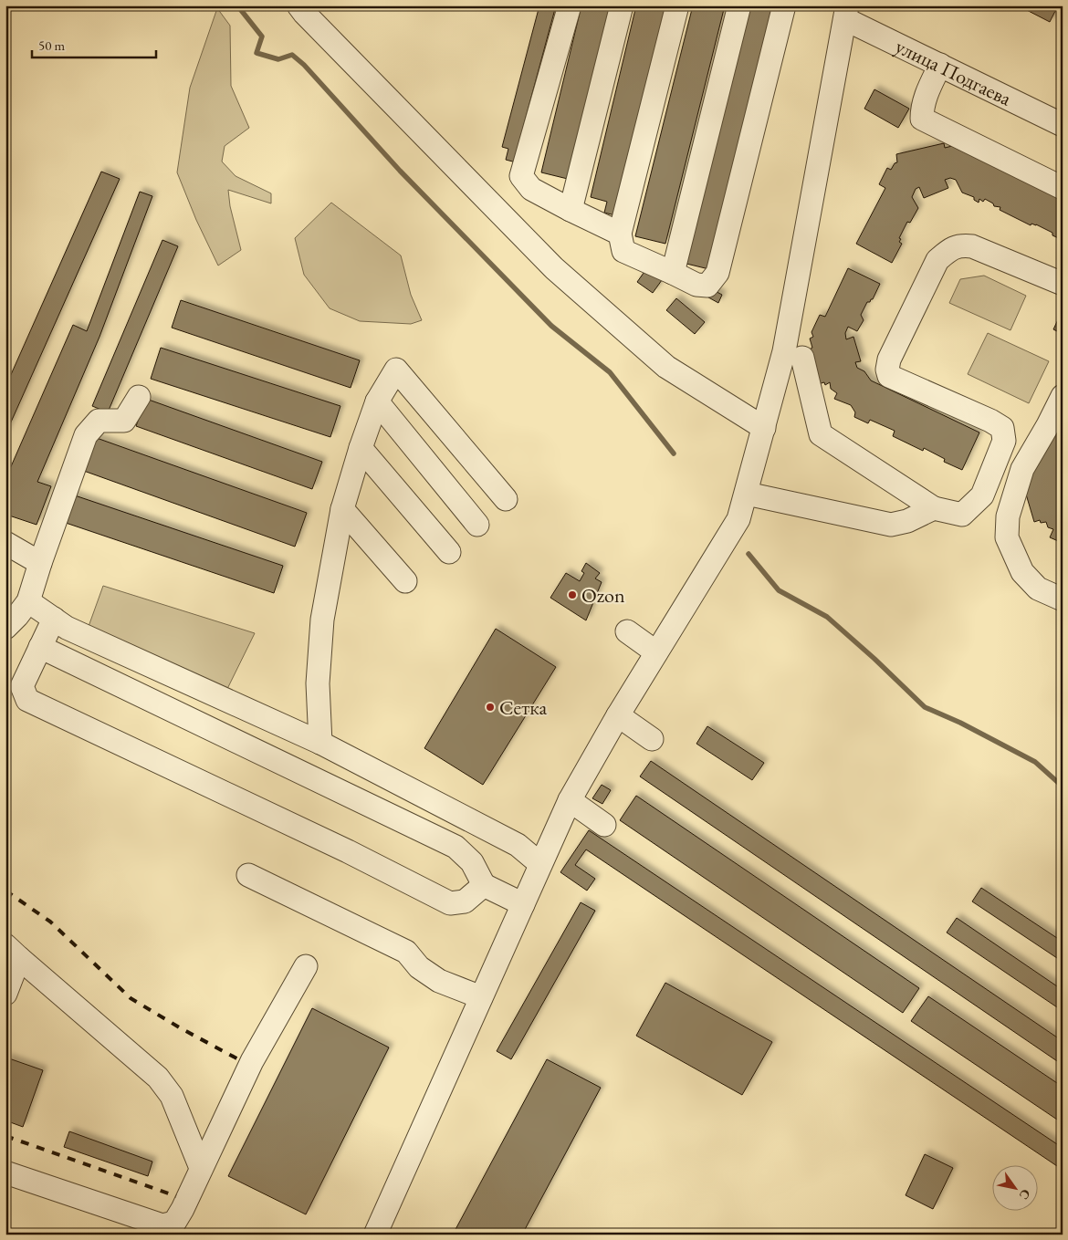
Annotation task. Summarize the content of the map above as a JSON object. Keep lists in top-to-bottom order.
{
  "streets": {
    "street": ["улица Подгаева"]
  },
  "places": ["Ozon", "Сетка"],
  "scale_bar": "50 m",
  "north": "bottom right"
}
